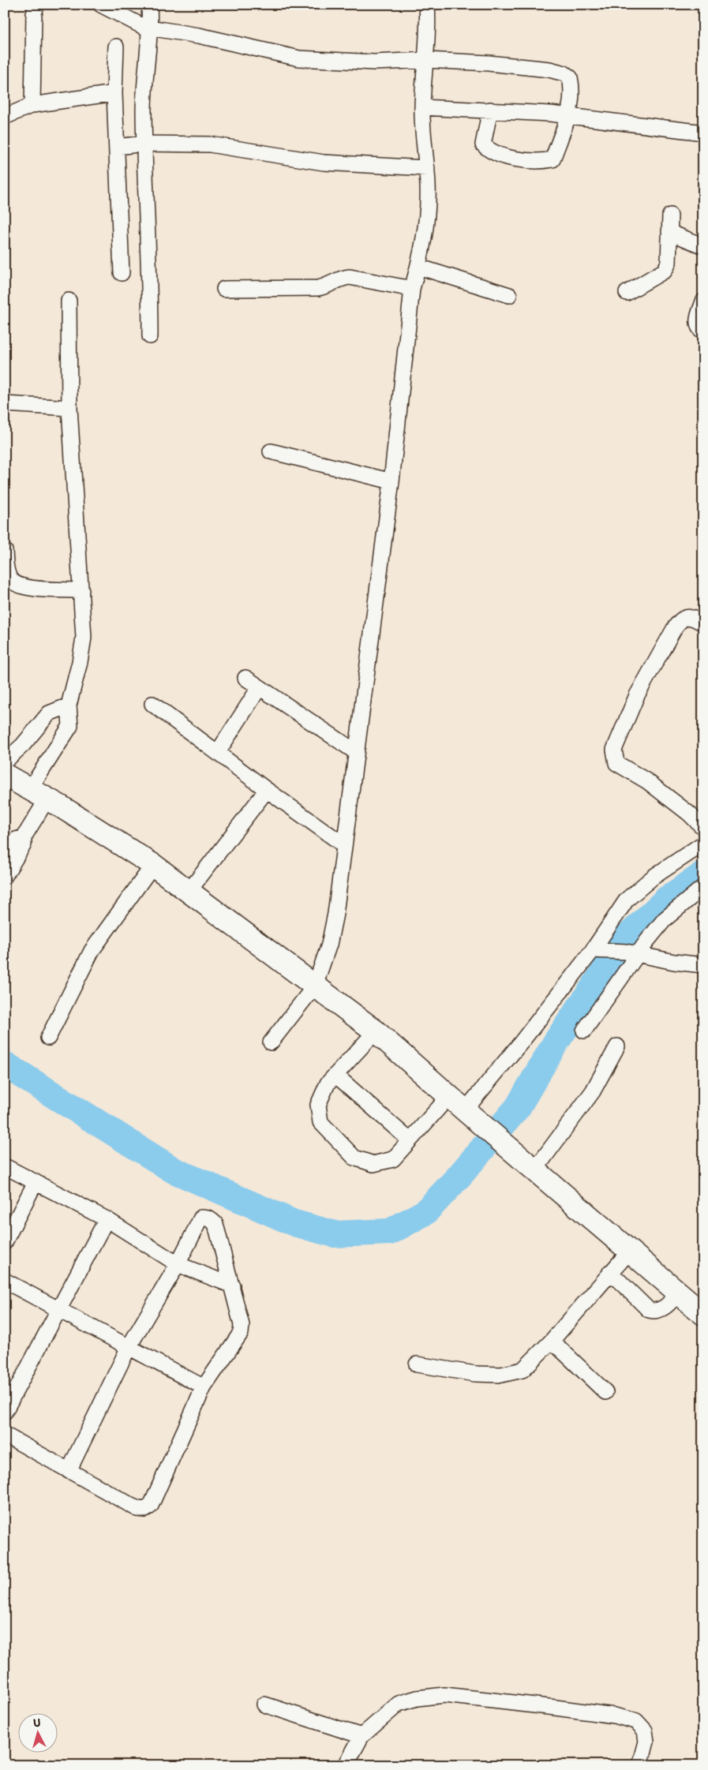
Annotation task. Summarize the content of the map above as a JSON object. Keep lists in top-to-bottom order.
{
  "north": "top"
}
